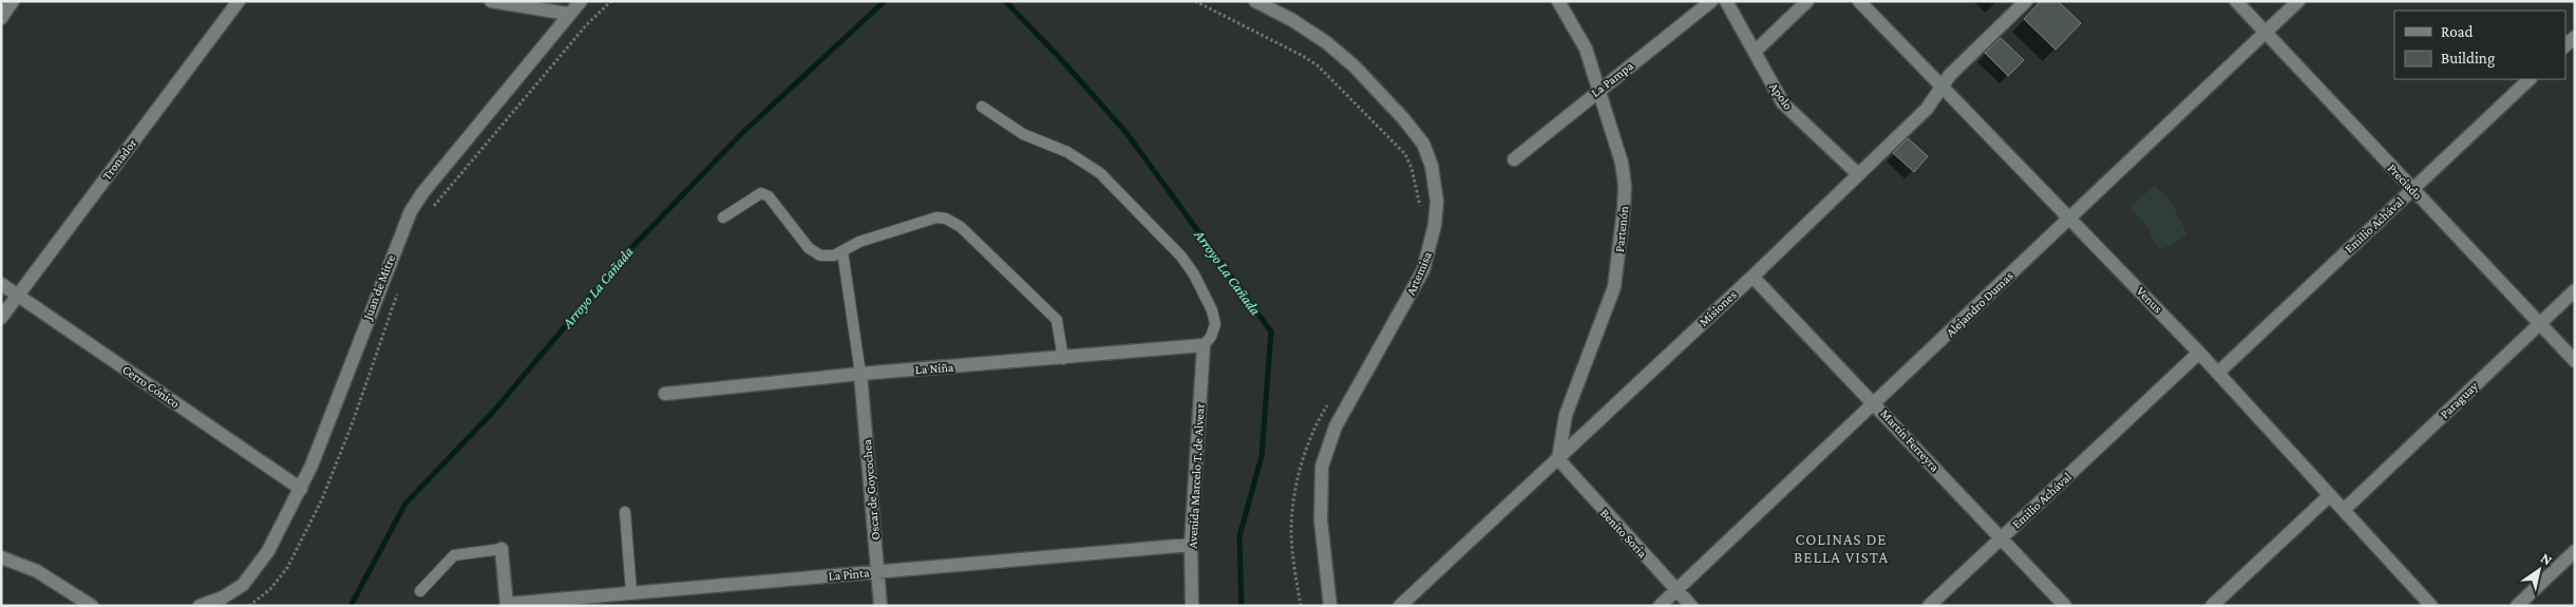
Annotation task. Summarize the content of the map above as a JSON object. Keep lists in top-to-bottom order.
{
  "streets": {
    "street": [
      "La Pampa",
      "Apolo",
      "Tronador",
      "Preciado",
      "Emilio Achával",
      "Partenón",
      "Artemisa",
      "Juan de Mitre",
      "Venus",
      "Alejandro Dumas",
      "Misiones",
      "La Niña",
      "Cerro Cónico",
      "Paraguay",
      "Martín Ferreyra",
      "Avenida Marcelo T. de Alvear",
      "Oscar de Goycochea",
      "Benito Soria",
      "La Pinta"
    ]
  },
  "crossings": [
    ["La Pampa", "Partenón"],
    ["Apolo", "Misiones"],
    ["Tronador", "Cerro Cónico"],
    ["Preciado", "Emilio Achával"],
    ["Preciado", "Alejandro Dumas"],
    ["Preciado", "Paraguay"],
    ["Emilio Achával", "Venus"],
    ["Emilio Achával", "Martín Ferreyra"],
    ["Partenón", "Misiones"],
    ["Partenón", "Benito Soria"],
    ["Juan de Mitre", "Cerro Cónico"],
    ["Venus", "Alejandro Dumas"],
    ["Venus", "Misiones"],
    ["Venus", "Paraguay"],
    ["Alejandro Dumas", "Martín Ferreyra"],
    ["Alejandro Dumas", "Benito Soria"],
    ["Misiones", "Martín Ferreyra"],
    ["Misiones", "Benito Soria"],
    ["La Niña", "Avenida Marcelo T. de Alvear"],
    ["La Niña", "Oscar de Goycochea"],
    ["Avenida Marcelo T. de Alvear", "La Pinta"],
    ["Oscar de Goycochea", "La Pinta"]
  ],
  "districts": ["COLINAS DE BELLA VISTA"],
  "water": ["Arroyo La Cañada"],
  "legend": ["Road", "Building"],
  "north": "top right"
}
